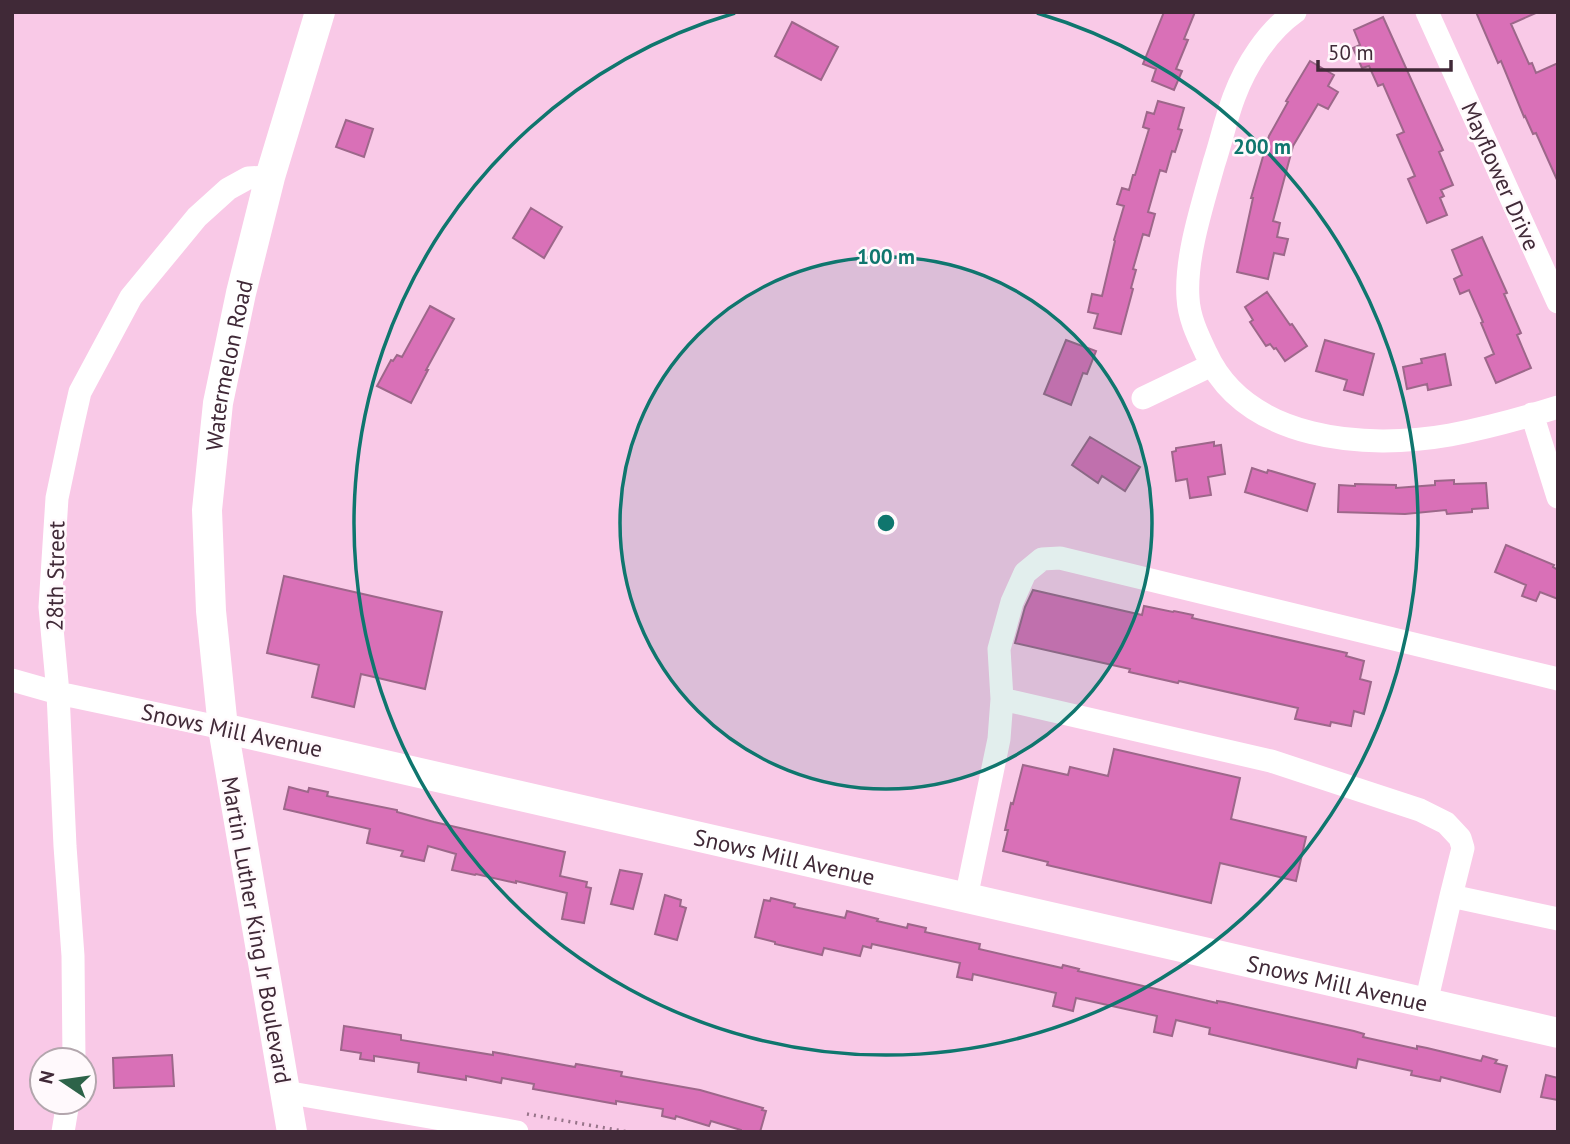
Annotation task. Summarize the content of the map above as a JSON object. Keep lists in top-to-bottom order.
{
  "streets": {
    "main road": ["Watermelon Road", "Snows Mill Avenue", "Martin Luther King Jr Boulevard"],
    "street": ["Mayflower Drive", "28th Street"]
  },
  "crossings": [
    ["Watermelon Road", "28th Street"],
    ["Watermelon Road", "Snows Mill Avenue"],
    ["Watermelon Road", "Martin Luther King Jr Boulevard"],
    ["28th Street", "Snows Mill Avenue"],
    ["Snows Mill Avenue", "Martin Luther King Jr Boulevard"]
  ],
  "scale_bar": "50 m",
  "north": "left",
  "rings": ["200 m", "100 m"]
}
